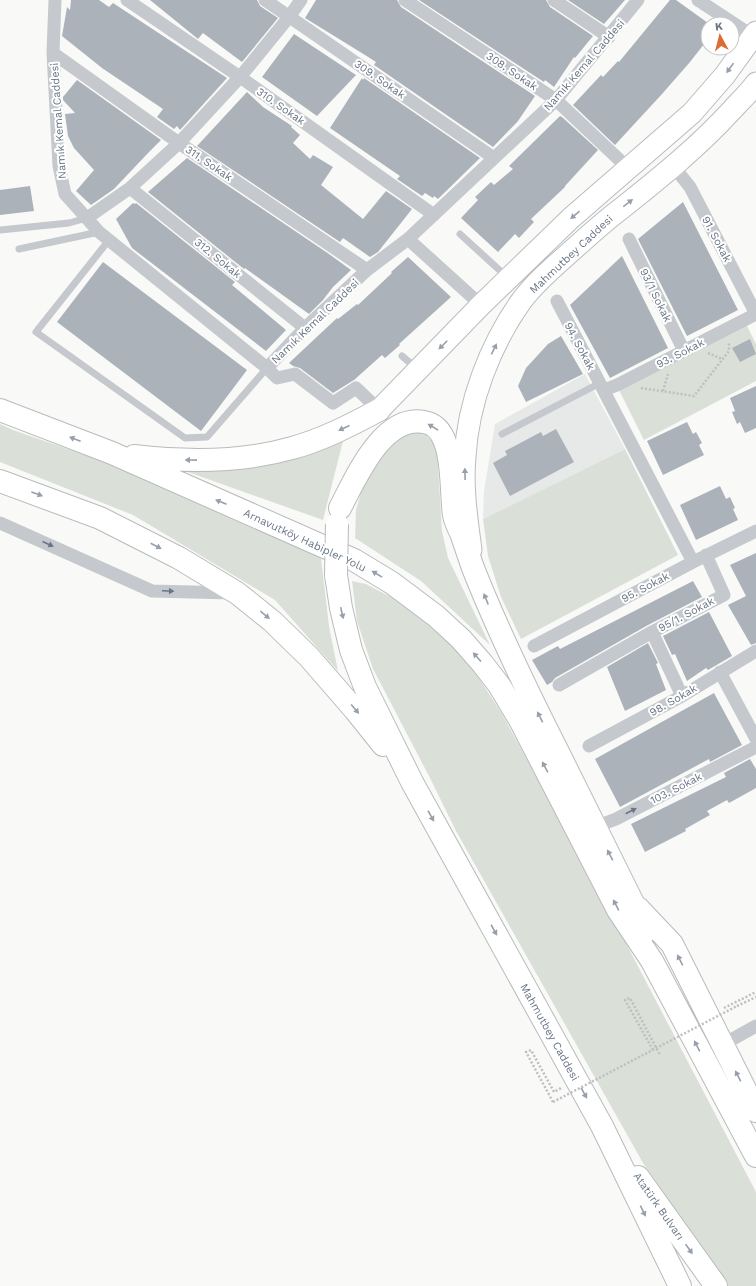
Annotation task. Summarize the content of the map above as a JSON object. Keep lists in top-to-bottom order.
{
  "streets": {
    "highway": ["Mahmutbey Caddesi", "Arnavutköy Habipler Yolu", "Atatürk Bulvarı"],
    "street": [
      "Namık Kemal Caddesi",
      "308. Sokak",
      "309. Sokak",
      "310. Sokak",
      "311. Sokak",
      "91. Sokak",
      "312. Sokak",
      "93/1 Sokak",
      "94. Sokak",
      "93. Sokak",
      "95. Sokak",
      "95/1. Sokak",
      "98. Sokak",
      "103. Sokak"
    ]
  },
  "crossings": [
    ["Namık Kemal Caddesi", "308. Sokak"],
    ["Namık Kemal Caddesi", "309. Sokak"],
    ["Namık Kemal Caddesi", "310. Sokak"],
    ["Namık Kemal Caddesi", "311. Sokak"],
    ["Namık Kemal Caddesi", "312. Sokak"],
    ["91. Sokak", "Mahmutbey Caddesi"],
    ["91. Sokak", "93. Sokak"],
    ["Mahmutbey Caddesi", "Atatürk Bulvarı"],
    ["93/1 Sokak", "93. Sokak"],
    ["94. Sokak", "93. Sokak"],
    ["94. Sokak", "95. Sokak"],
    ["95. Sokak", "95/1. Sokak"],
    ["95/1. Sokak", "98. Sokak"]
  ],
  "one_way": ["103. Sokak"],
  "north": "top"
}
